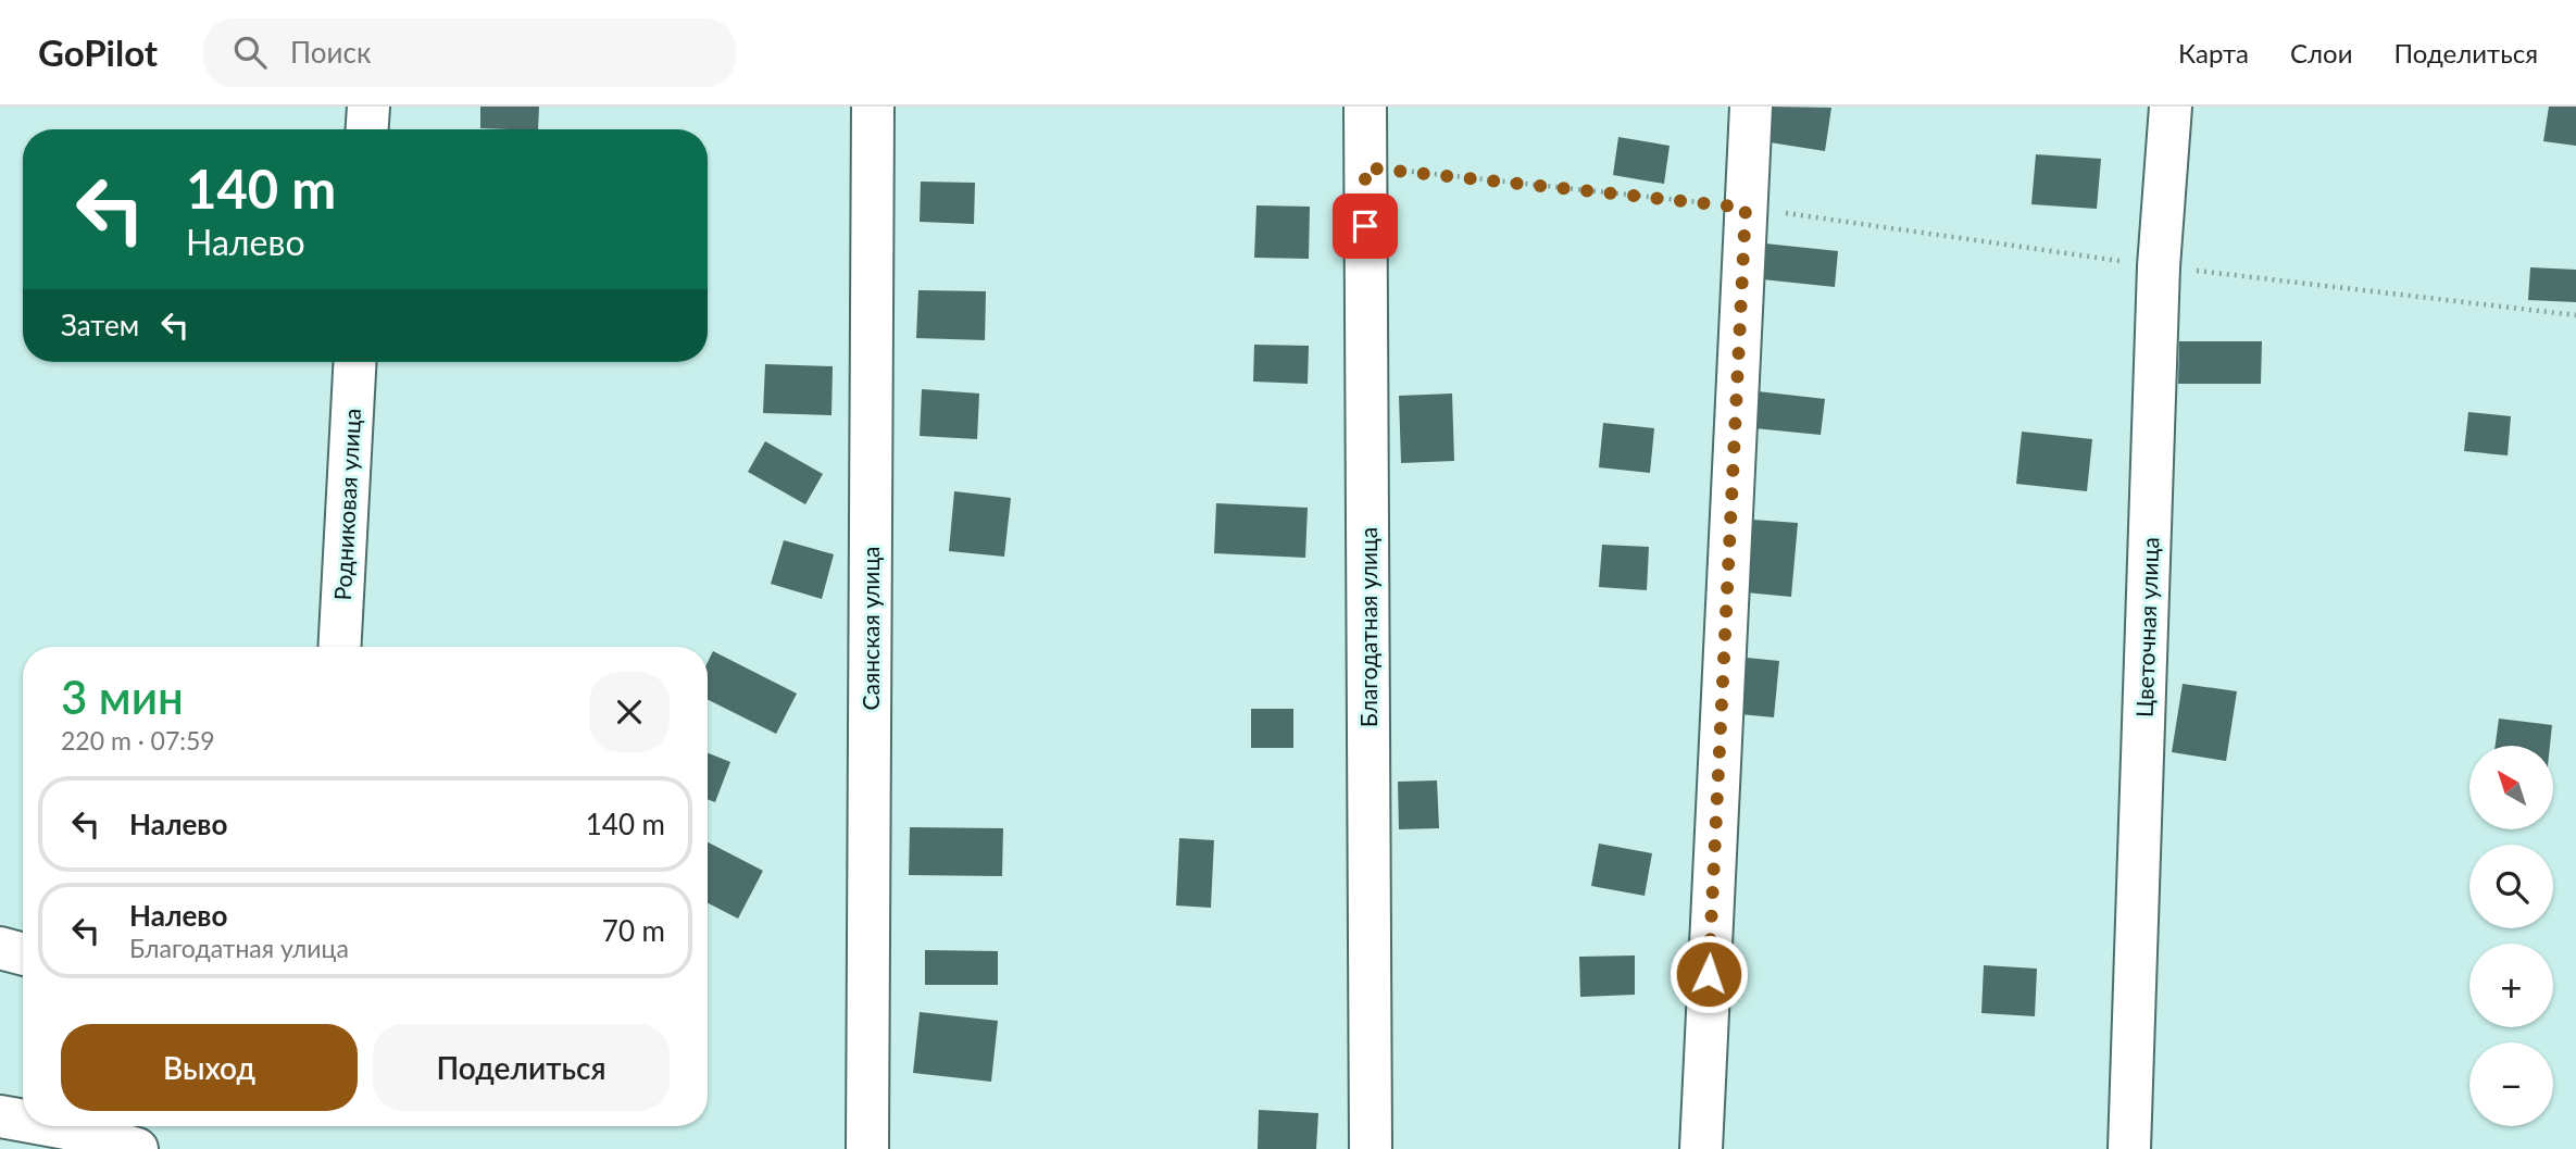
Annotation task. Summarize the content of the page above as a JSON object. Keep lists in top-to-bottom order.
{
  "streets": {
    "street": [
      "Родниковая улица",
      "Благодатная улица",
      "Цветочная улица",
      "Саянская улица"
    ]
  },
  "north": "top left",
  "page": {
    "header": "GoPilot",
    "search": "Поиск",
    "nav": ["Карта", "Слои", "Поделиться"],
    "turn": ["140 m", "Налево"],
    "then": "Затем",
    "heading": ["3 мин", "220 m · 07:59"],
    "map_buttons": ["+", "−"],
    "list": [
      {
        "name": "Налево",
        "value": "140 m"
      },
      {
        "name": "Налево",
        "note": "Благодатная улица",
        "value": "70 m"
      }
    ],
    "buttons": ["Выход", "Поделиться"]
  }
}
